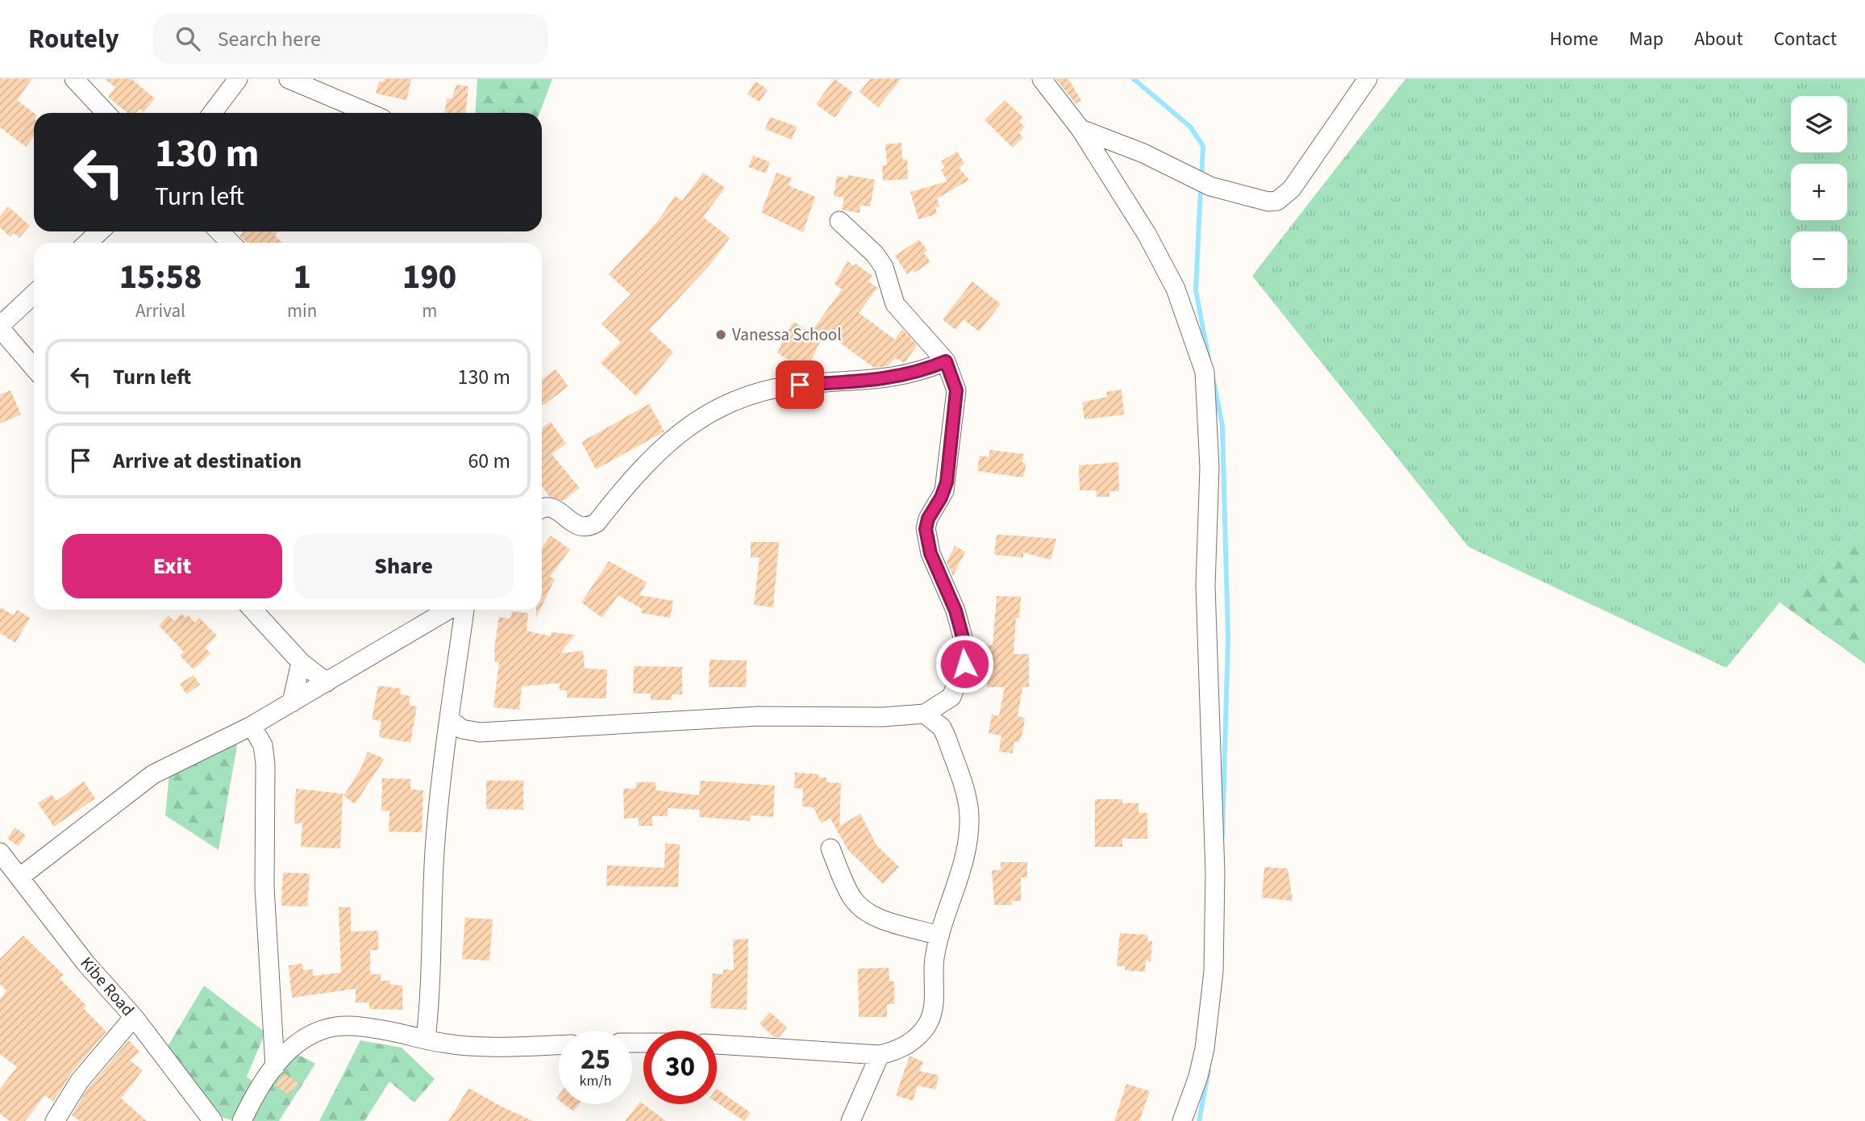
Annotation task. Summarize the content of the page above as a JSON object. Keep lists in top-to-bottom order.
{
  "streets": {
    "street": ["Kibe Road"]
  },
  "places": ["Vanessa School"],
  "page": {
    "header": "Routely",
    "search": "Search here",
    "nav": [
      "Home",
      "Map",
      "About",
      "Contact"
    ],
    "map_buttons": ["+", "−"],
    "turn": ["130 m", "Turn left"],
    "eta": [
      "15:58",
      "Arrival",
      "1",
      "min",
      "190",
      "m"
    ],
    "list": [
      {
        "name": "Turn left",
        "value": "130 m"
      },
      {
        "name": "Arrive at destination",
        "value": "60 m"
      }
    ],
    "buttons": ["Exit", "Share"],
    "speed": "25 km/h",
    "limit": "30"
  }
}
